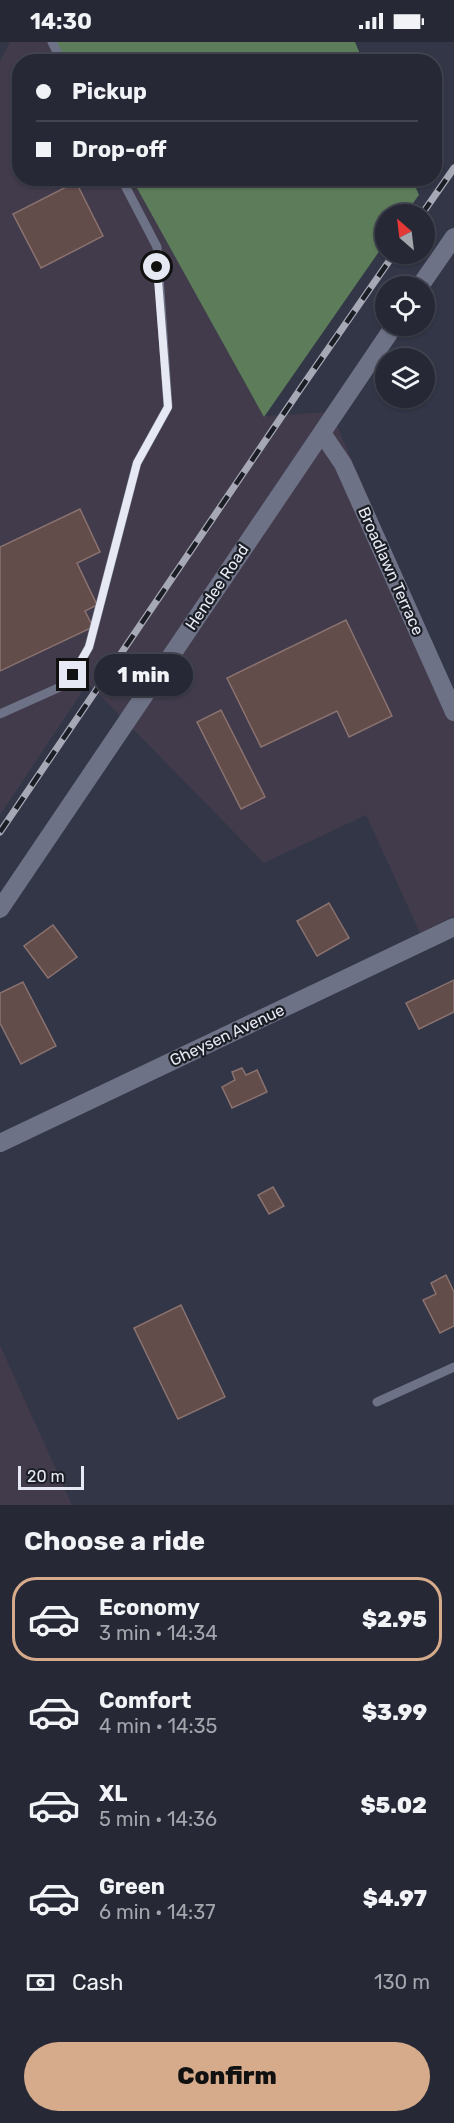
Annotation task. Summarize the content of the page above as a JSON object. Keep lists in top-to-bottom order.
{
  "streets": {
    "street": ["Broadlawn Terrace", "Hendee Road", "Gheysen Avenue"]
  },
  "crossings": [
    ["Broadlawn Terrace", "Hendee Road"]
  ],
  "scale_bar": "20 m",
  "north": "top left",
  "page": {
    "status": "14:30",
    "banner": ["Pickup", "Drop-off"],
    "bubble": "1 min",
    "scale": "20 m",
    "heading": "Choose a ride",
    "list": [
      {
        "name": "Economy",
        "note": "3 min · 14:34",
        "value": "$2.95"
      },
      {
        "name": "Comfort",
        "note": "4 min · 14:35",
        "value": "$3.99"
      },
      {
        "name": "XL",
        "note": "5 min · 14:36",
        "value": "$5.02"
      },
      {
        "name": "Green",
        "note": "6 min · 14:37",
        "value": "$4.97"
      }
    ],
    "pay": ["Cash", "130 m"],
    "buttons": "Confirm"
  }
}
